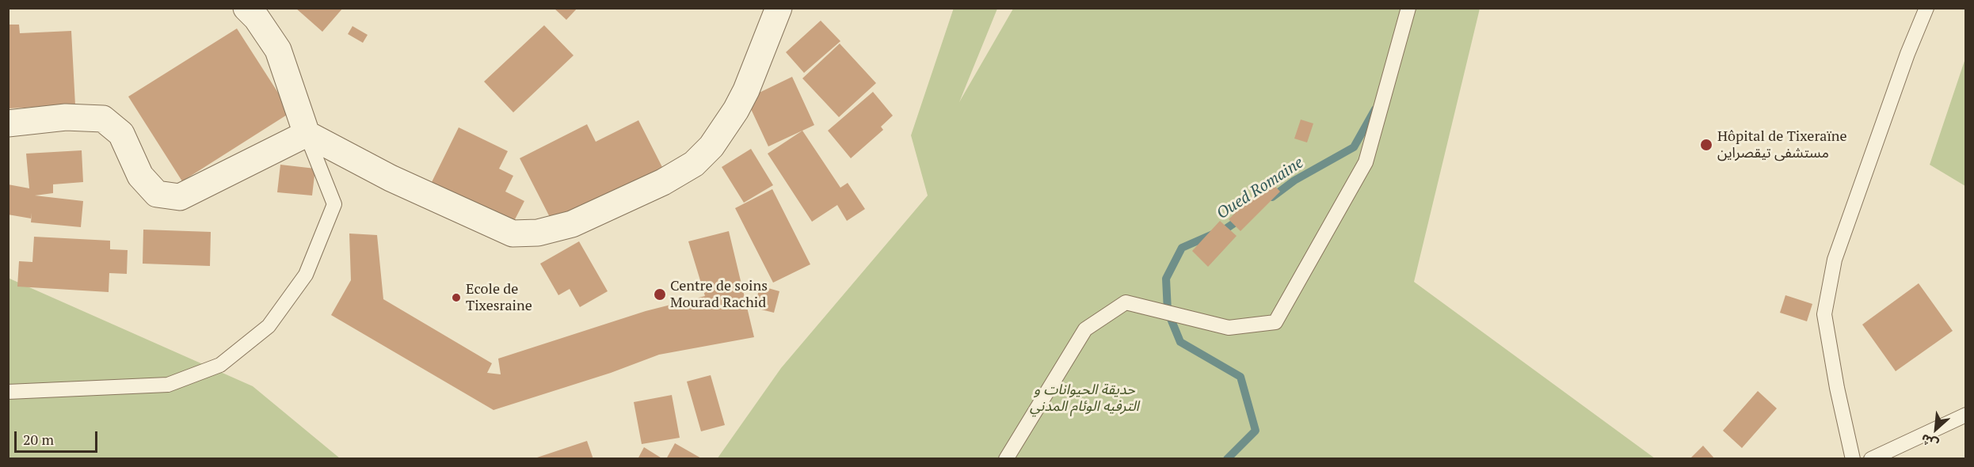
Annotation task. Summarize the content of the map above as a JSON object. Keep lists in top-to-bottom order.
{
  "water": ["Oued Romaine"],
  "parks": ["حديقة الحيوانات و الترفيه الوئام المدني"],
  "places": ["Hôpital de Tixeraïne مستشفى تيقصراين", "Centre de soins Mourad Rachid", "Ecole de Tixesraine"],
  "scale_bar": "20 m",
  "north": "bottom left"
}
